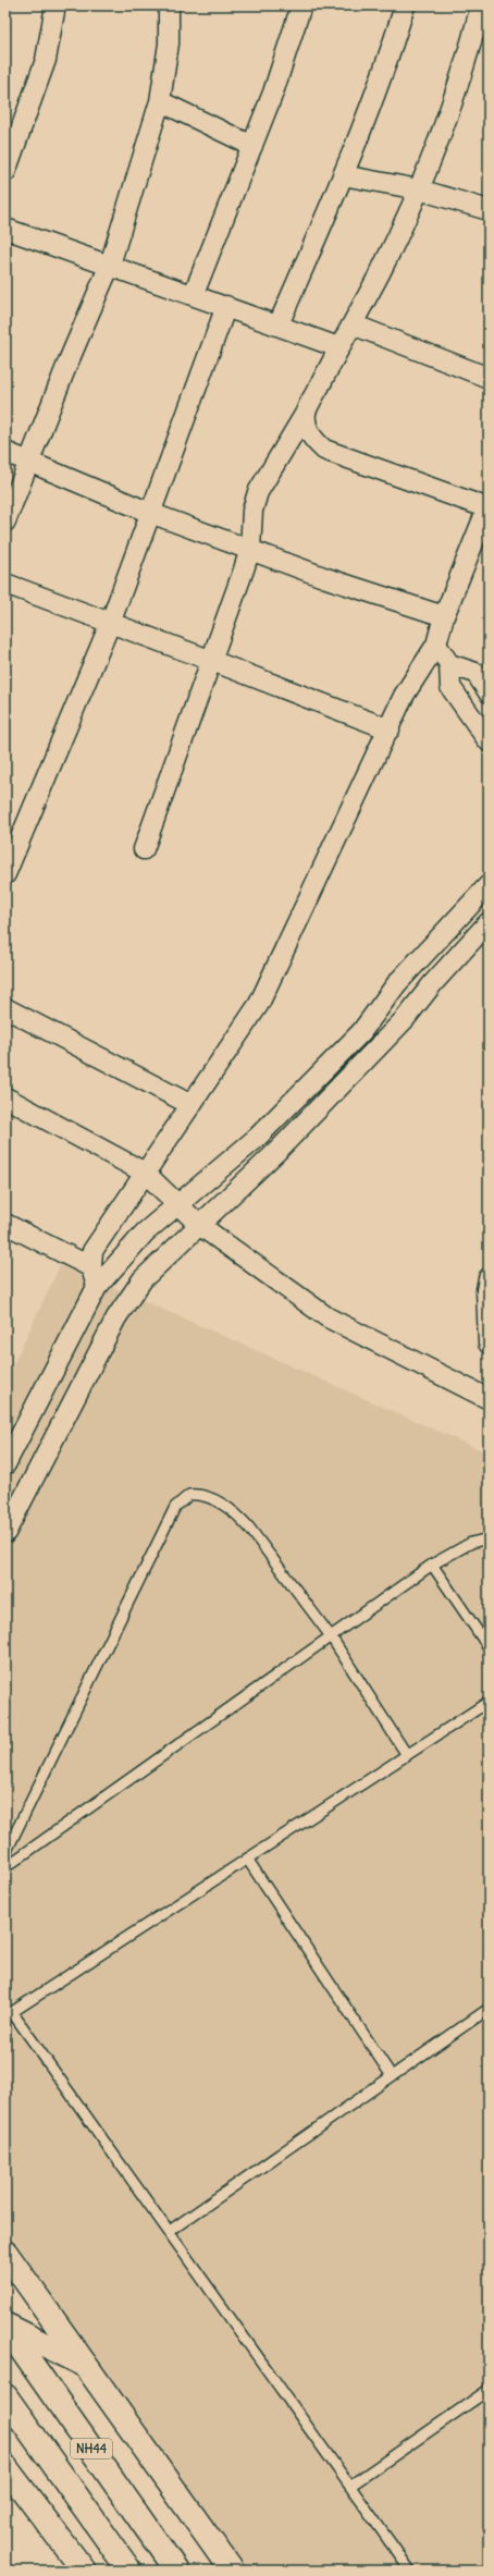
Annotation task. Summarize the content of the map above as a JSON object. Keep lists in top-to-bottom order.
{
  "streets": {
    "main road": ["NH44"]
  }
}
